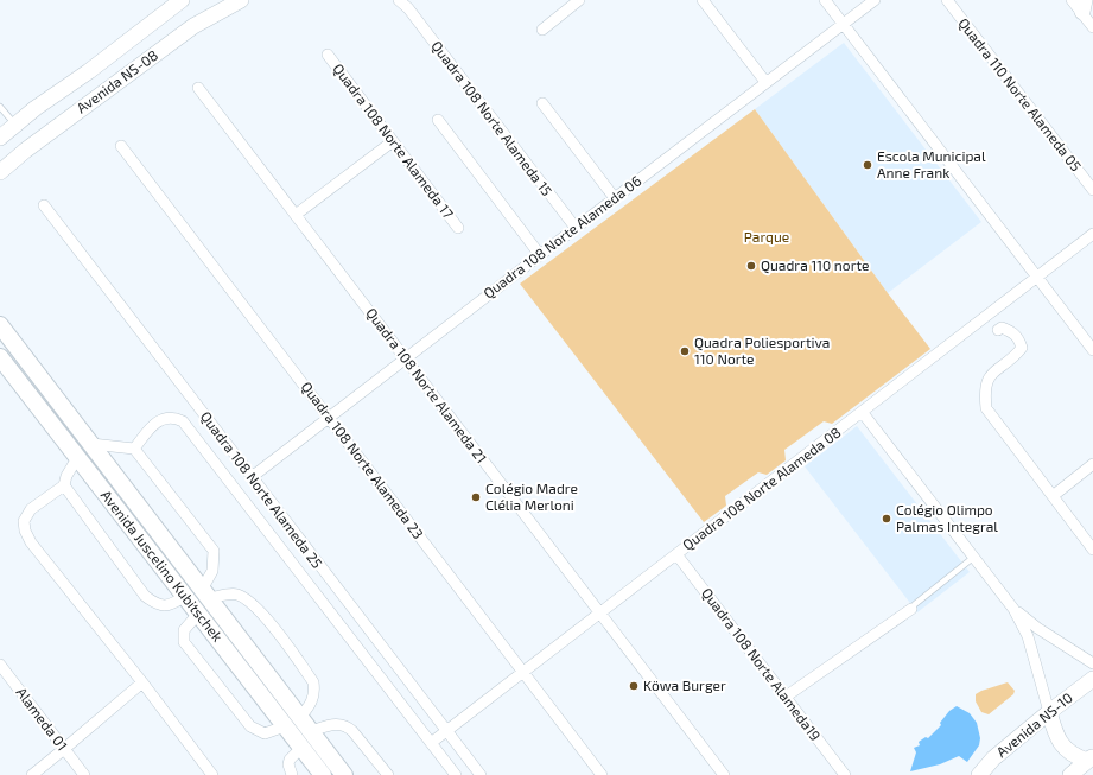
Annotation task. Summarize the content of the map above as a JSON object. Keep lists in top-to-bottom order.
{
  "streets": {
    "main road": ["Avenida Juscelino Kubitschek"],
    "street": [
      "Avenida NS-08",
      "Quadra 110 Norte Alameda 05",
      "Quadra 108 Norte Alameda 15",
      "Quadra 108 Norte Alameda 17",
      "Quadra 108 Norte Alameda 06",
      "Quadra 108 Norte Alameda 21",
      "Quadra 108 Norte Alameda 23",
      "Quadra 108 Norte Alameda 08",
      "Quadra 108 Norte Alameda 25",
      "Quadra 108 Norte Alameda19",
      "Alameda 01",
      "Avenida NS-10"
    ]
  },
  "crossings": [
    ["Quadra 108 Norte Alameda 15", "Quadra 108 Norte Alameda 06"],
    ["Quadra 108 Norte Alameda 06", "Quadra 108 Norte Alameda 21"],
    ["Quadra 108 Norte Alameda 06", "Quadra 108 Norte Alameda 23"],
    ["Quadra 108 Norte Alameda 06", "Quadra 108 Norte Alameda 25"],
    ["Quadra 108 Norte Alameda 21", "Quadra 108 Norte Alameda 08"],
    ["Quadra 108 Norte Alameda 23", "Quadra 108 Norte Alameda 08"],
    ["Quadra 108 Norte Alameda 08", "Quadra 108 Norte Alameda 25"],
    ["Quadra 108 Norte Alameda 08", "Quadra 108 Norte Alameda19"]
  ],
  "parks": ["Parque"],
  "places": [
    "Escola Municipal Anne Frank",
    "Quadra 110 norte",
    "Quadra Poliesportiva 110 Norte",
    "Colégio Madre Clélia Merloni",
    "Colégio Olimpo Palmas Integral",
    "Köwa Burger"
  ]
}
